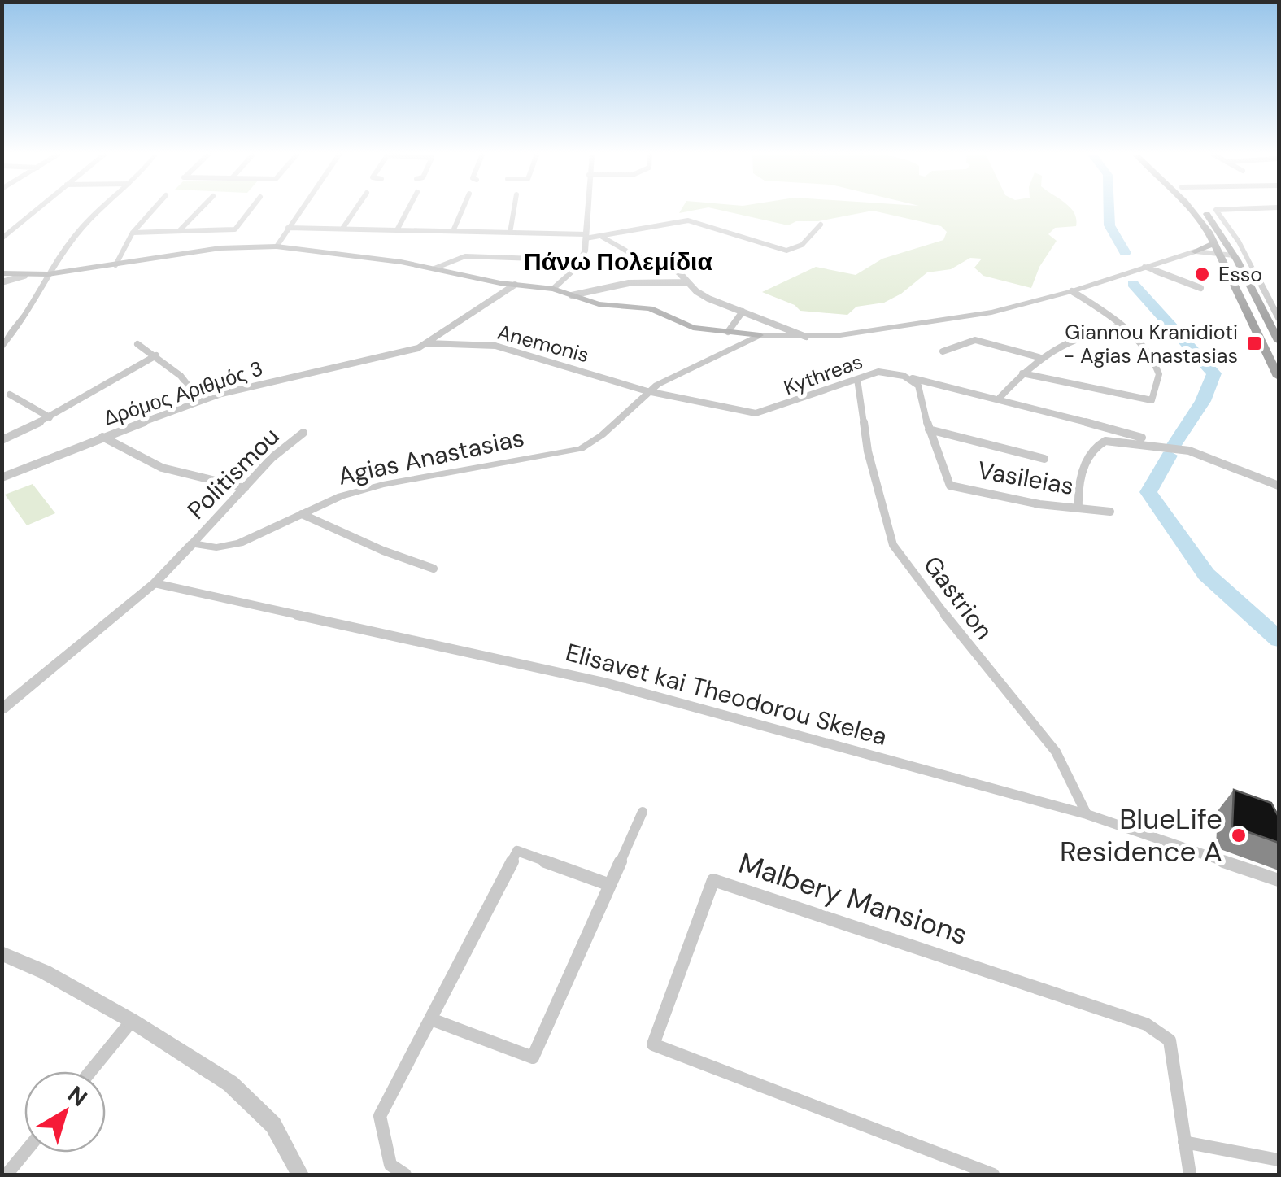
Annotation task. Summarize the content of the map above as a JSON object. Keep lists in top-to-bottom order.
{
  "streets": {
    "main road": ["Agias Anastasias"],
    "street": [
      "Anemonis",
      "Kythreas",
      "Δρόμος Αριθμός 3",
      "Politismou",
      "Vasileias",
      "Gastrion",
      "Elisavet kai Theodorou Skelea",
      "Malbery Mansions"
    ]
  },
  "crossings": [
    ["Anemonis", "Kythreas"],
    ["Anemonis", "Δρόμος Αριθμός 3"],
    ["Anemonis", "Agias Anastasias"],
    ["Kythreas", "Agias Anastasias"],
    ["Kythreas", "Gastrion"],
    ["Agias Anastasias", "Politismou"],
    ["Gastrion", "Elisavet kai Theodorou Skelea"]
  ],
  "districts": ["Πάνω Πολεμίδια"],
  "places": {
    "other": ["Esso", "BlueLife Residence A"],
    "transit": ["Giannou Kranidioti - Agias Anastasias"]
  },
  "north": "top right"
}
